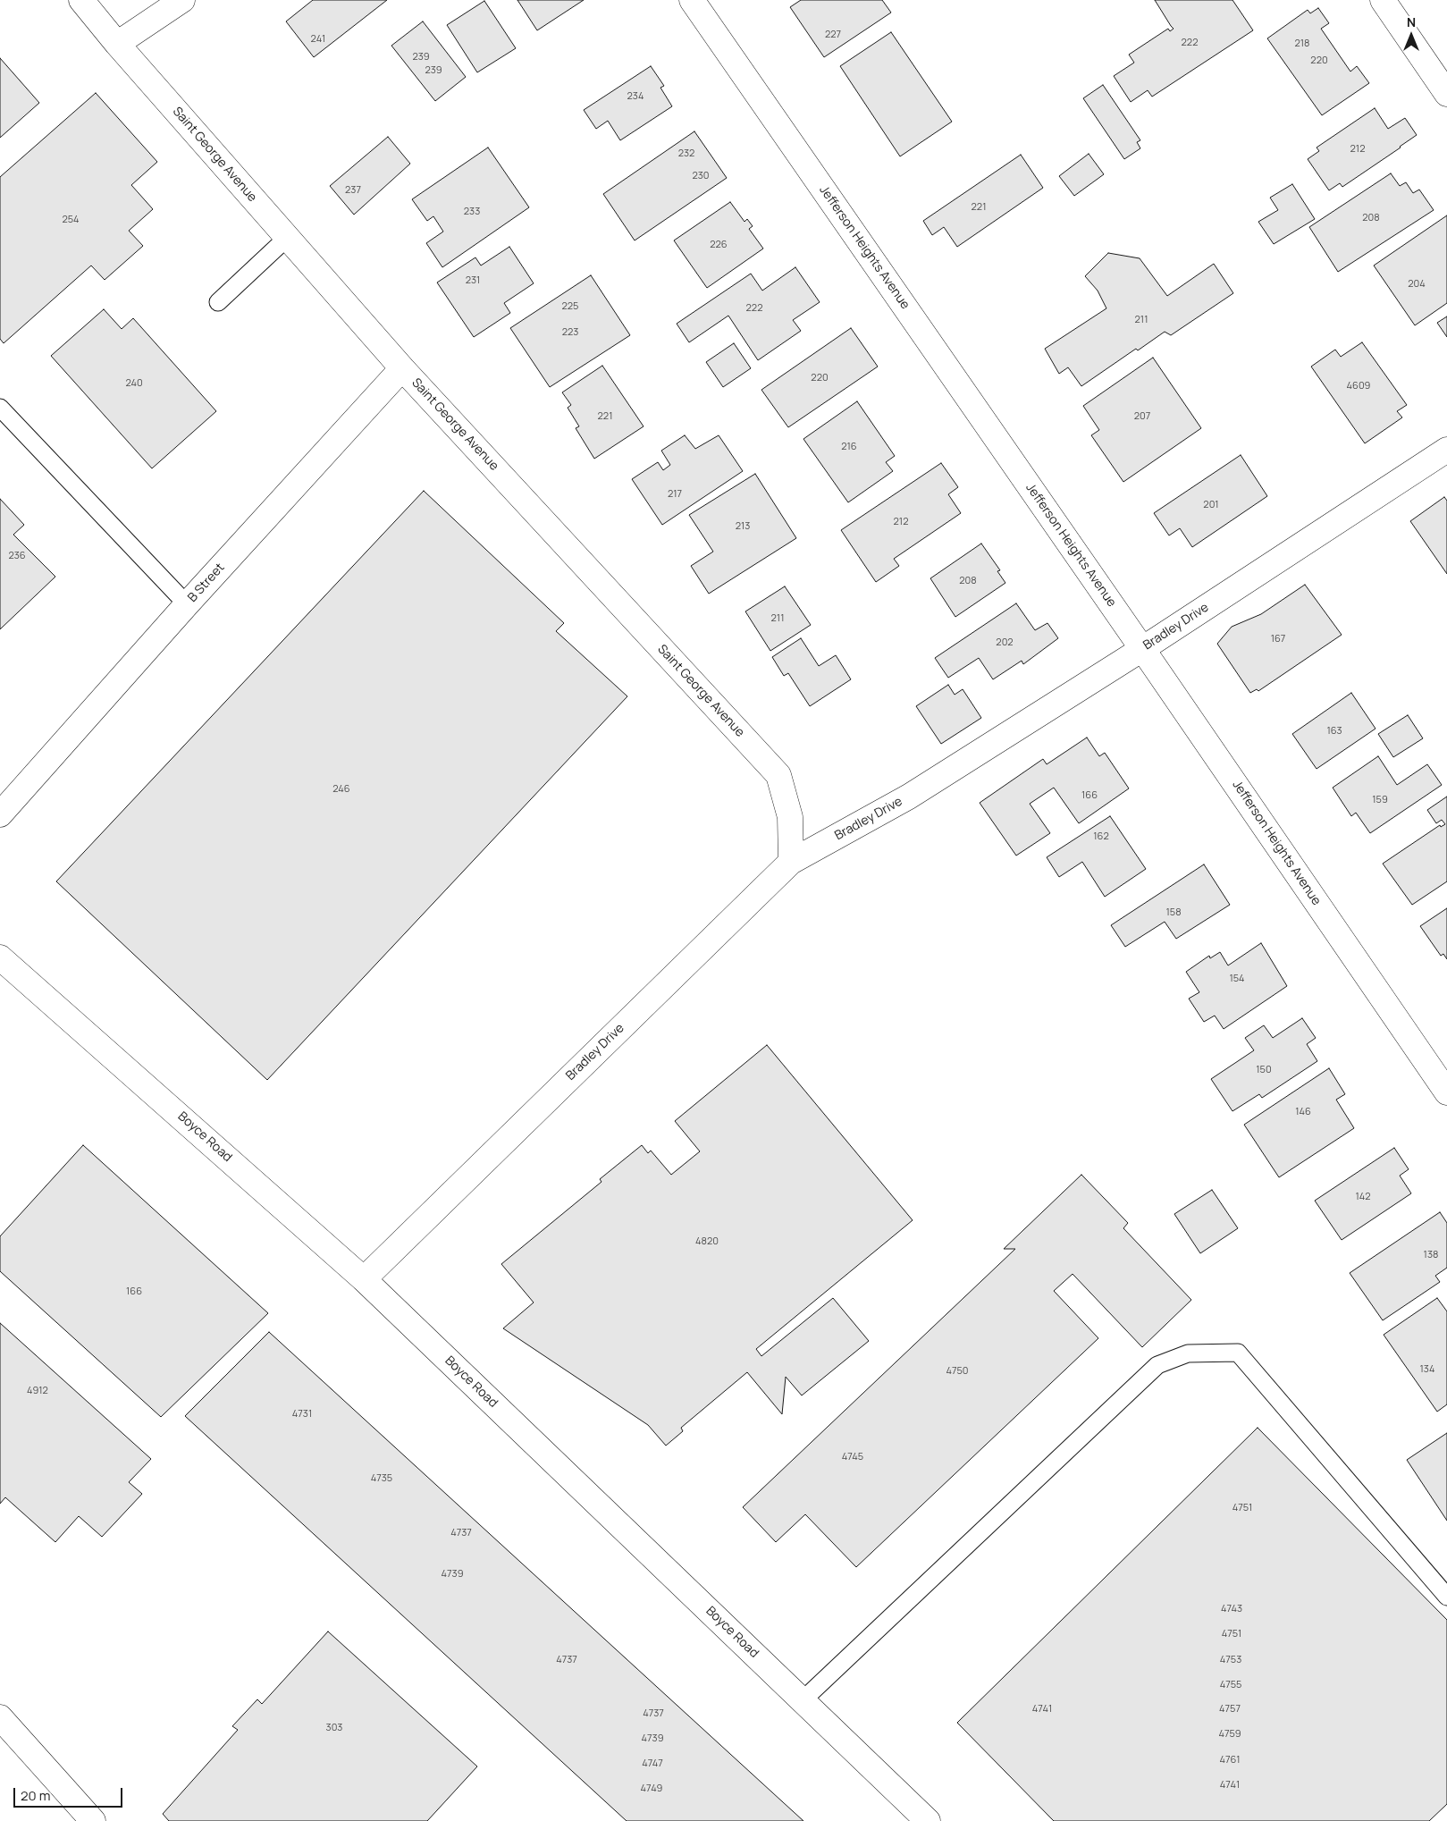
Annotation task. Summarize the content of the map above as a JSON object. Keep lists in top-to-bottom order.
{
  "streets": {
    "street": [
      "Saint George Avenue",
      "Jefferson Heights Avenue",
      "B Street",
      "Bradley Drive",
      "Boyce Road"
    ]
  },
  "crossings": [
    ["Saint George Avenue", "B Street"],
    ["Saint George Avenue", "Bradley Drive"],
    ["Jefferson Heights Avenue", "Bradley Drive"],
    ["Bradley Drive", "Boyce Road"]
  ],
  "house_numbers": [
    "227",
    "241",
    "222",
    "218",
    "239",
    "220",
    "239",
    "234",
    "212",
    "232",
    "230",
    "237",
    "221",
    "233",
    "208",
    "254",
    "226",
    "231",
    "204",
    "225",
    "222",
    "211",
    "223",
    "220",
    "240",
    "4609",
    "221",
    "207",
    "216",
    "217",
    "201",
    "212",
    "213",
    "236",
    "208",
    "211",
    "167",
    "202",
    "163",
    "246",
    "166",
    "159",
    "162",
    "158",
    "154",
    "150",
    "146",
    "142",
    "4820",
    "138",
    "166",
    "134",
    "4750",
    "4912",
    "4731",
    "4745",
    "4735",
    "4751",
    "4737",
    "4739",
    "4743",
    "4751",
    "4737",
    "4753",
    "4755",
    "4741",
    "4757",
    "4737",
    "303",
    "4759",
    "4739",
    "4761",
    "4747",
    "4741",
    "4749"
  ],
  "scale_bar": "20 m",
  "north": "top"
}
